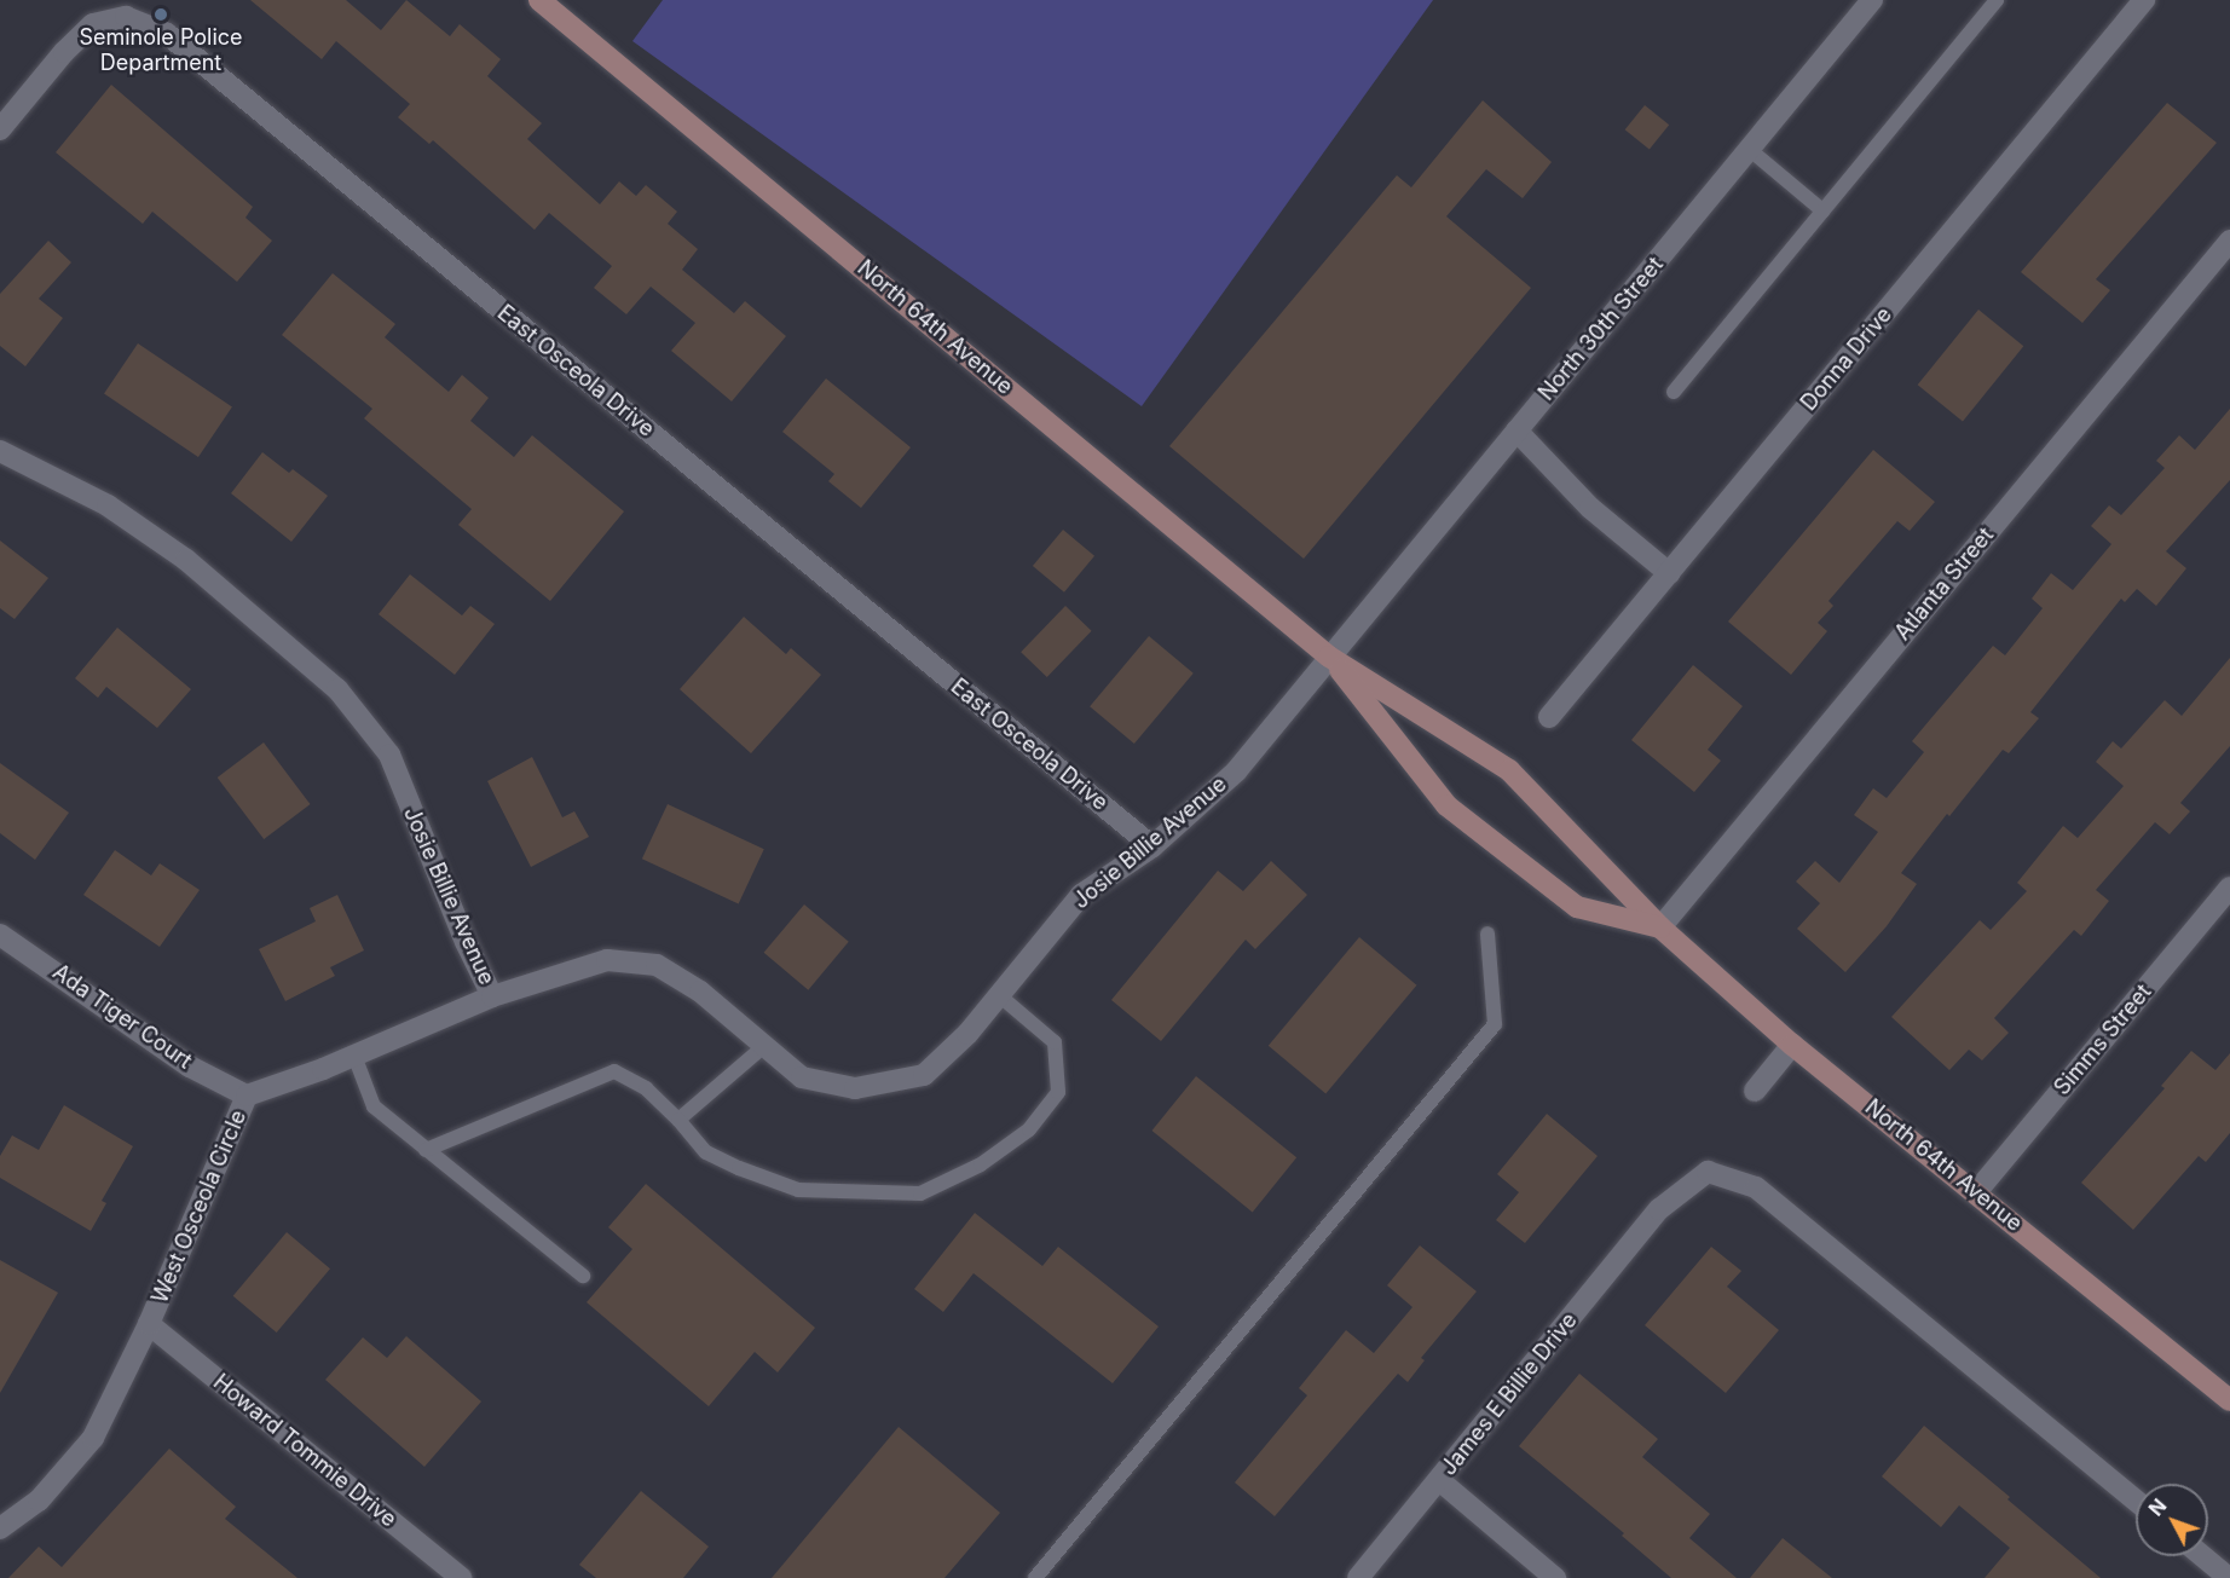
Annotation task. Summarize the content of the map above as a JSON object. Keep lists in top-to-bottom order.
{
  "streets": {
    "street": [
      "North 64th Avenue",
      "North 30th Street",
      "Donna Drive",
      "East Osceola Drive",
      "Atlanta Street",
      "Josie Billie Avenue",
      "Ada Tiger Court",
      "Simms Street",
      "West Osceola Circle",
      "James E Billie Drive",
      "Howard Tommie Drive"
    ]
  },
  "crossings": [
    ["North 64th Avenue", "North 30th Street"],
    ["North 64th Avenue", "Atlanta Street"],
    ["North 64th Avenue", "Josie Billie Avenue"],
    ["North 64th Avenue", "Simms Street"],
    ["North 30th Street", "Josie Billie Avenue"],
    ["East Osceola Drive", "Josie Billie Avenue"],
    ["Josie Billie Avenue", "West Osceola Circle"],
    ["Ada Tiger Court", "West Osceola Circle"],
    ["West Osceola Circle", "Howard Tommie Drive"]
  ],
  "places": ["Seminole Police Department"],
  "north": "top left"
}
